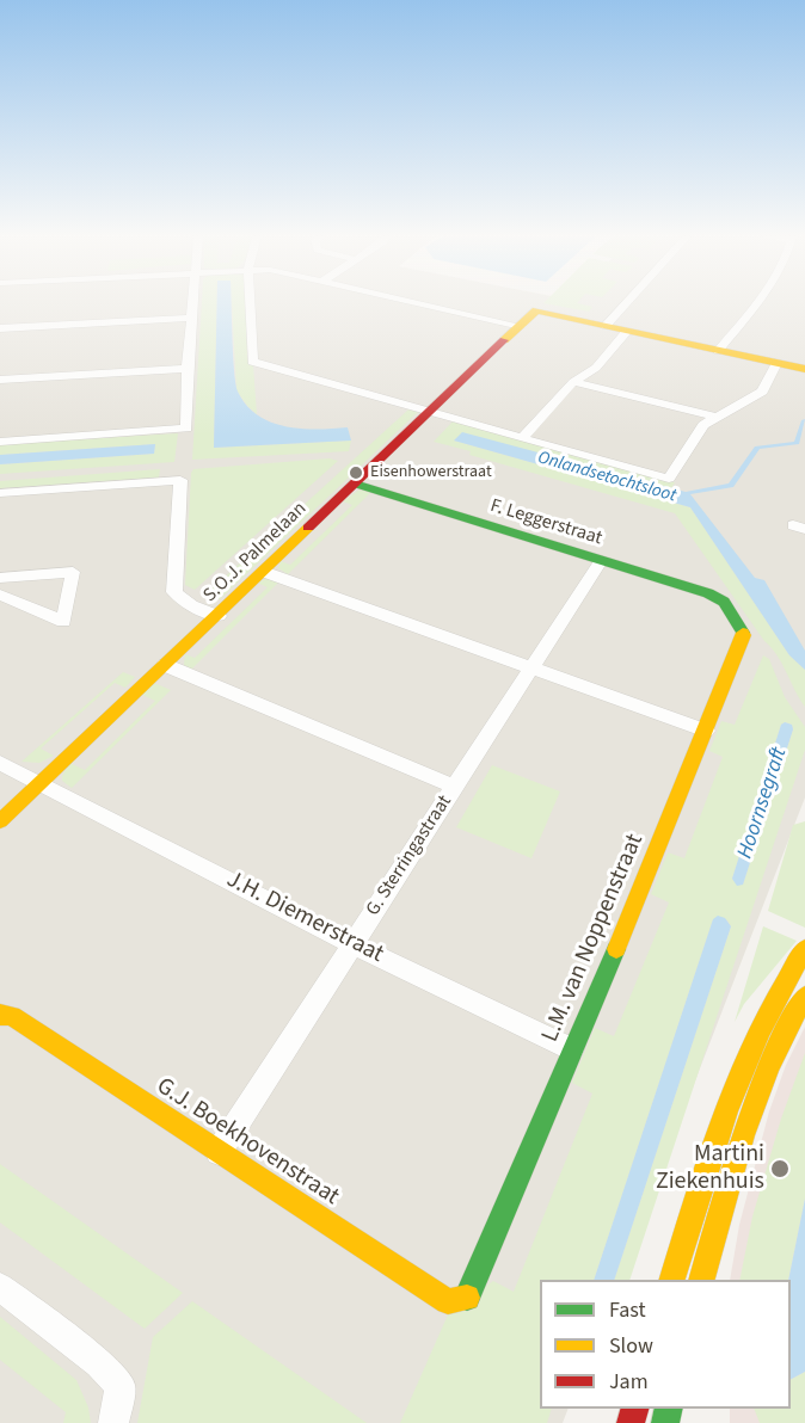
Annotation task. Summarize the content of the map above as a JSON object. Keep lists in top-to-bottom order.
{
  "streets": {
    "street": [
      "F. Leggerstraat",
      "S.O.J. Palmelaan",
      "G. Sterringastraat",
      "J.H. Diemerstraat",
      "L.M. van Noppenstraat",
      "G.J. Boekhovenstraat"
    ]
  },
  "crossings": [
    ["F. Leggerstraat", "S.O.J. Palmelaan"],
    ["F. Leggerstraat", "G. Sterringastraat"],
    ["F. Leggerstraat", "L.M. van Noppenstraat"],
    ["S.O.J. Palmelaan", "J.H. Diemerstraat"],
    ["G. Sterringastraat", "J.H. Diemerstraat"],
    ["G. Sterringastraat", "G.J. Boekhovenstraat"],
    ["J.H. Diemerstraat", "L.M. van Noppenstraat"],
    ["L.M. van Noppenstraat", "G.J. Boekhovenstraat"]
  ],
  "water": ["Onlandsetochtsloot", "Hoornsegraft"],
  "places": ["Eisenhowerstraat", "Martini Ziekenhuis"],
  "legend": ["Fast", "Slow", "Jam"]
}
